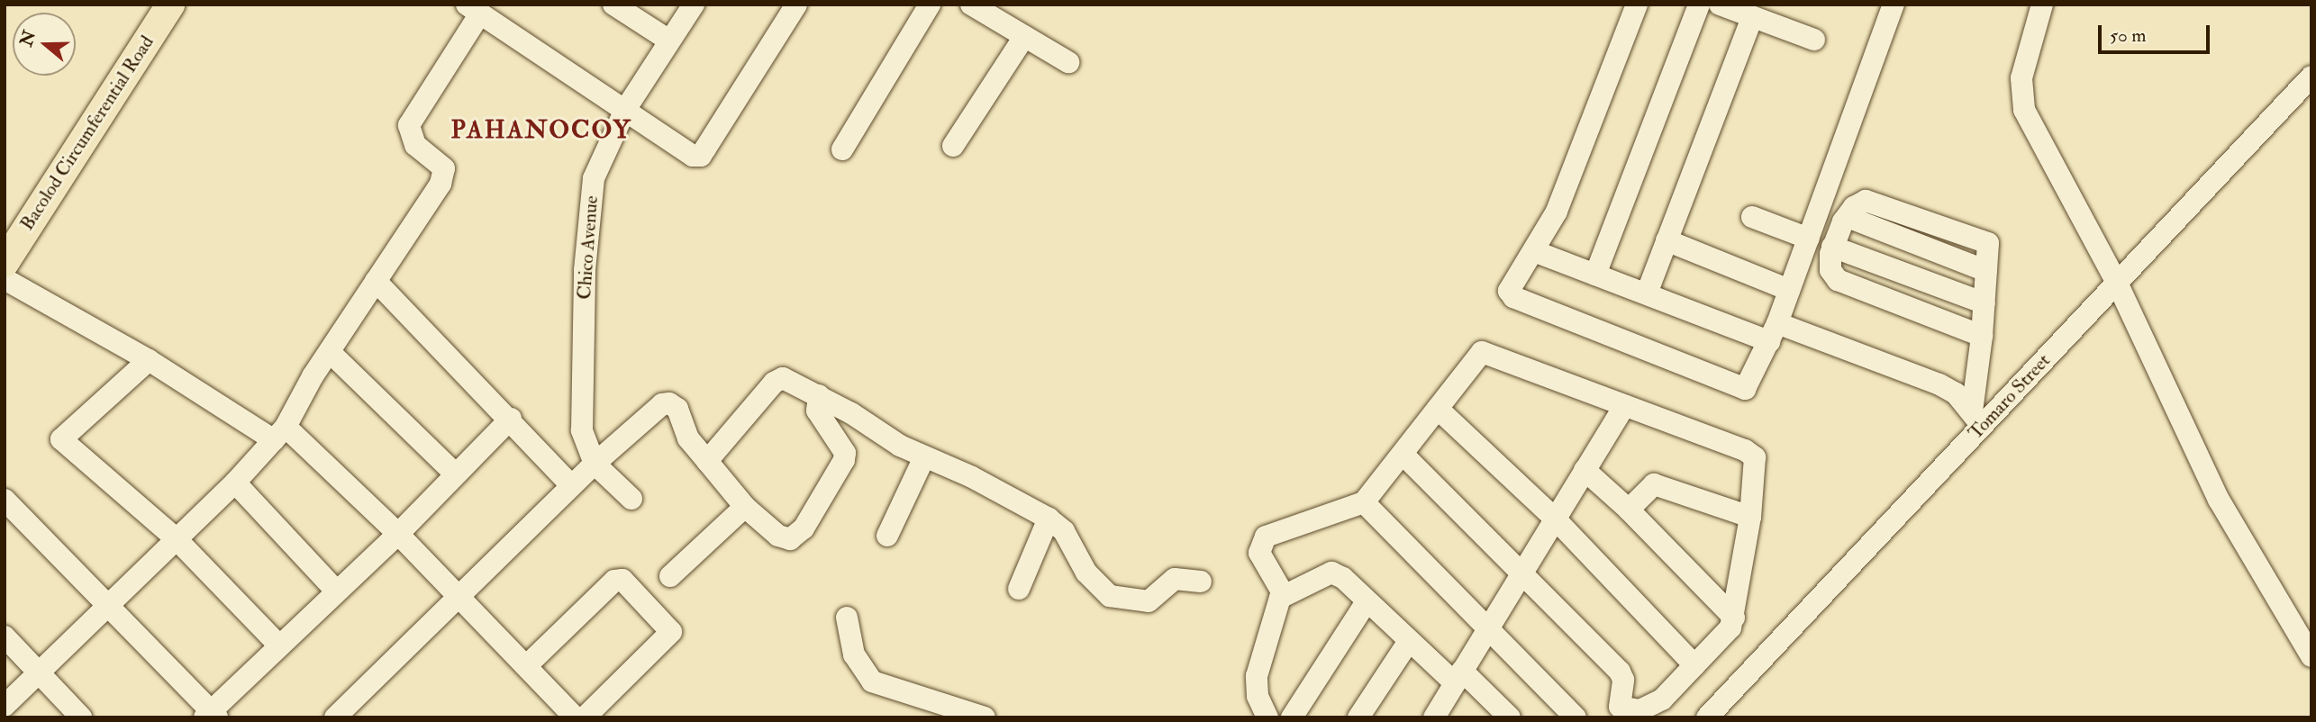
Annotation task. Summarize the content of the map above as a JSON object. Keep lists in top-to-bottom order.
{
  "streets": {
    "main road": ["Bacolod Circumferential Road"],
    "street": ["Chico Avenue", "Tomaro Street"]
  },
  "districts": ["PAHANOCOY"],
  "scale_bar": "50 m",
  "north": "left"
}
